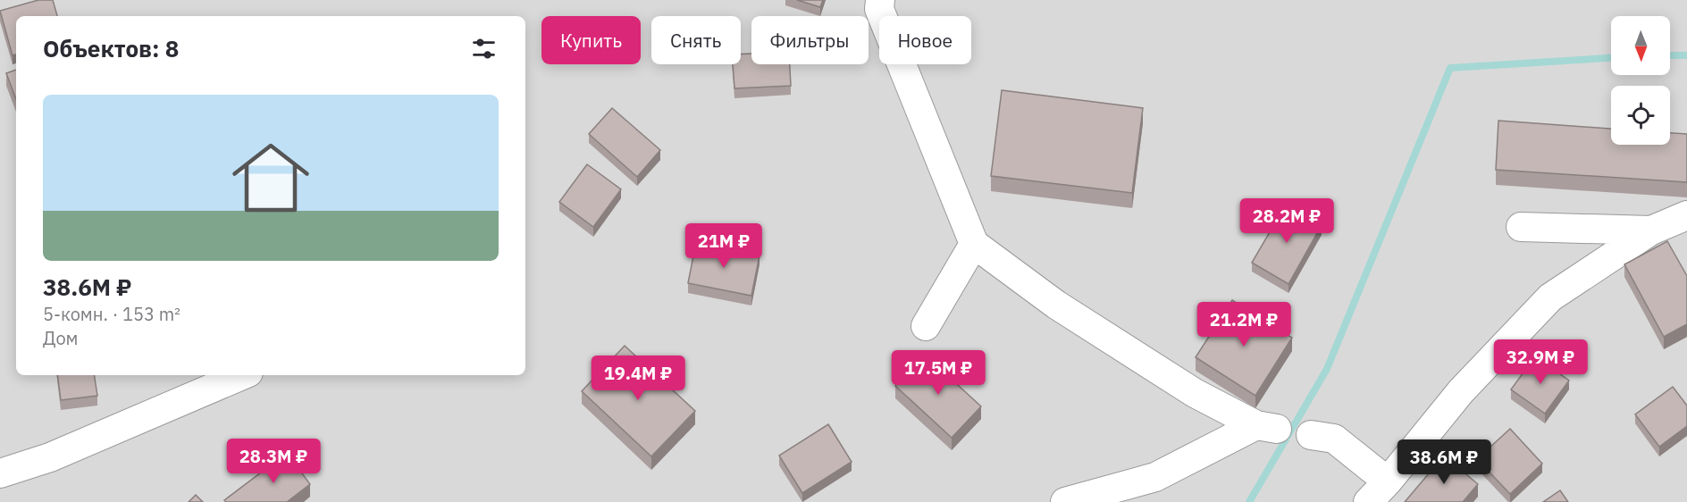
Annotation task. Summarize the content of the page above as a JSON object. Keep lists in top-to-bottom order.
{
  "north": "bottom",
  "page": {
    "chip": [
      "Купить",
      "Снять",
      "Фильтры",
      "Новое"
    ],
    "heading": "Объектов: 8",
    "list": [
      {
        "name": "38.6M ₽",
        "note": "5-комн. · 153 m² · Дом"
      }
    ],
    "price": [
      "28.2M ₽",
      "21M ₽",
      "21.2M ₽",
      "32.9M ₽",
      "17.5M ₽",
      "19.4M ₽",
      "28.3M ₽",
      "38.6M ₽"
    ]
  }
}
